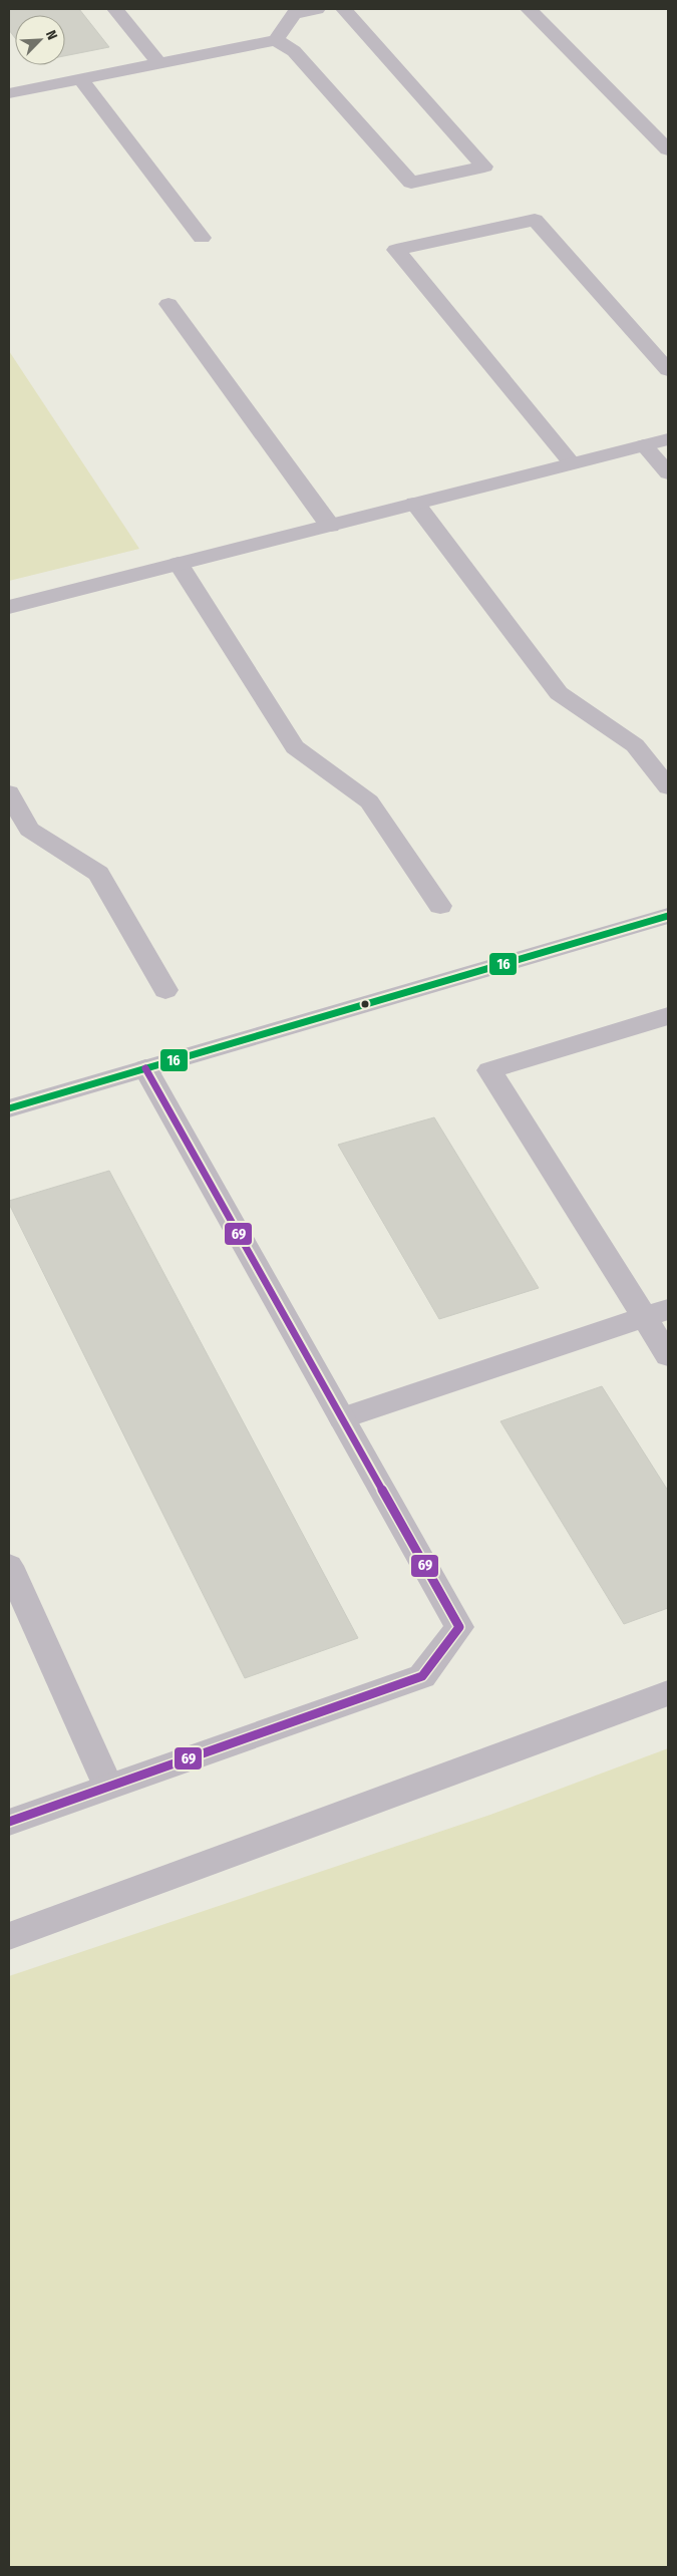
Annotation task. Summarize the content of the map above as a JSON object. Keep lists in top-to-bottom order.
{
  "lines": ["transit line 16", "transit line 69"],
  "north": "top right"
}
